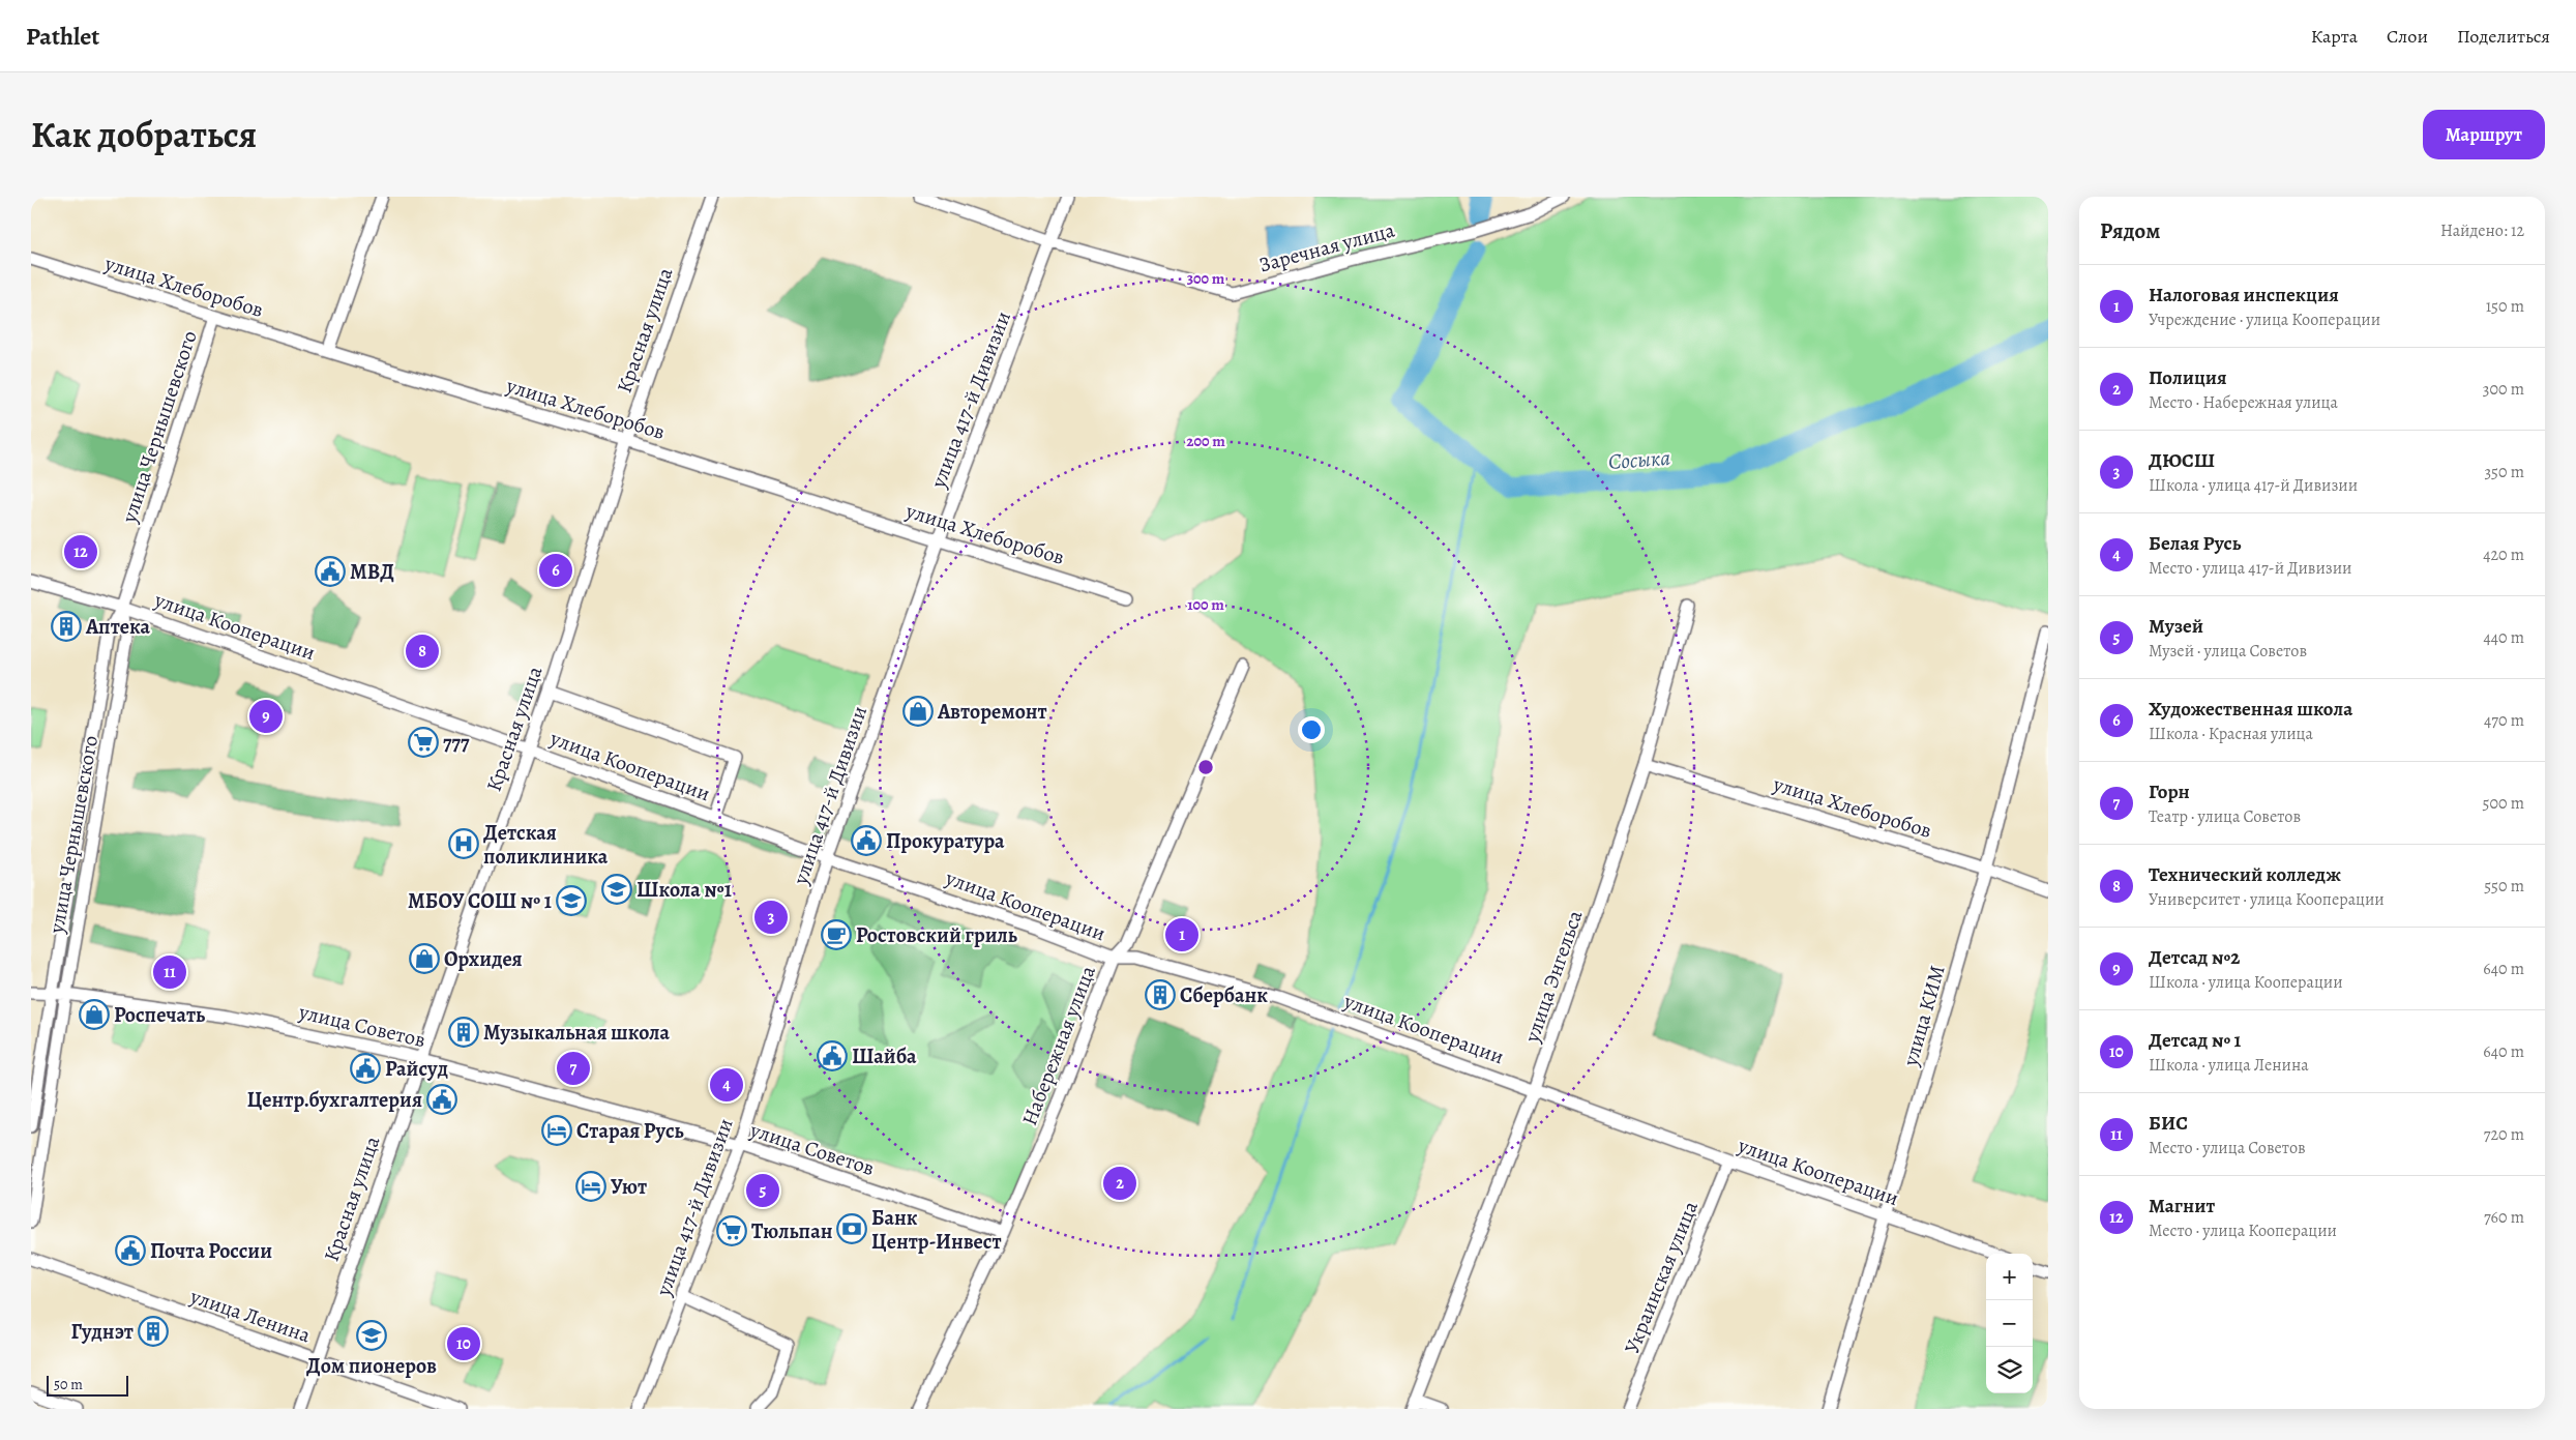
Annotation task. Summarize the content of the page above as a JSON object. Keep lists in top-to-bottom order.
{
  "streets": {
    "street": [
      "Заречная улица",
      "улица Хлеборобов",
      "Красная улица",
      "улица 417-й Дивизии",
      "улица Чернышевского",
      "улица Кооперации",
      "улица Энгельса",
      "улица КИМ",
      "улица Советов",
      "Набережная улица",
      "Украинская улица",
      "улица Ленина"
    ]
  },
  "crossings": [
    ["Заречная улица", "улица 417-й Дивизии"],
    ["улица Хлеборобов", "Красная улица"],
    ["улица Хлеборобов", "улица 417-й Дивизии"],
    ["улица Хлеборобов", "улица Чернышевского"],
    ["улица Хлеборобов", "улица Энгельса"],
    ["улица Хлеборобов", "улица КИМ"],
    ["Красная улица", "улица Кооперации"],
    ["Красная улица", "улица Советов"],
    ["Красная улица", "улица Ленина"],
    ["улица 417-й Дивизии", "улица Кооперации"],
    ["улица 417-й Дивизии", "улица Советов"],
    ["улица Чернышевского", "улица Кооперации"],
    ["улица Чернышевского", "улица Советов"],
    ["улица Кооперации", "улица Энгельса"],
    ["улица Кооперации", "улица КИМ"],
    ["улица Кооперации", "Набережная улица"],
    ["улица Кооперации", "Украинская улица"],
    ["улица Советов", "Набережная улица"]
  ],
  "water": ["Сосыка"],
  "places": {
    "public building": [
      "МВД",
      "Прокуратура",
      "Шайба",
      "Райсуд",
      "Центр.бухгалтерия",
      "Почта России"
    ],
    "building": [
      "Аптека",
      "Сбербанк",
      "Музыкальная школа",
      "Гуднэт"
    ],
    "shop": ["Авторемонт", "Орхидея", "Роспечать"],
    "supermarket": ["777", "Тюльпан"],
    "hospital": ["Детская поликлиника"],
    "school or university": ["Школа №1", "МБОУ СОШ № 1", "Дом пионеров"],
    "cafe": ["Ростовский гриль"],
    "hotel": ["Старая Русь", "Уют"],
    "bank": ["Банк Центр-Инвест"]
  },
  "scale_bar": "50 m",
  "page": {
    "header": "Pathlet",
    "nav": ["Карта", "Слои", "Поделиться"],
    "title": "Как добраться",
    "buttons": "Маршрут",
    "heading": ["Рядом", "Найдено: 12"],
    "list": [
      {
        "mark": "1",
        "name": "Налоговая инспекция",
        "note": "Учреждение · улица Кооперации",
        "value": "150 m"
      },
      {
        "mark": "2",
        "name": "Полиция",
        "note": "Место · Набережная улица",
        "value": "300 m"
      },
      {
        "mark": "3",
        "name": "ДЮСШ",
        "note": "Школа · улица 417-й Дивизии",
        "value": "350 m"
      },
      {
        "mark": "4",
        "name": "Белая Русь",
        "note": "Место · улица 417-й Дивизии",
        "value": "420 m"
      },
      {
        "mark": "5",
        "name": "Музей",
        "note": "Музей · улица Советов",
        "value": "440 m"
      },
      {
        "mark": "6",
        "name": "Художественная школа",
        "note": "Школа · Красная улица",
        "value": "470 m"
      },
      {
        "mark": "7",
        "name": "Горн",
        "note": "Театр · улица Советов",
        "value": "500 m"
      },
      {
        "mark": "8",
        "name": "Технический колледж",
        "note": "Университет · улица Кооперации",
        "value": "550 m"
      },
      {
        "mark": "9",
        "name": "Детсад №2",
        "note": "Школа · улица Кооперации",
        "value": "640 m"
      },
      {
        "mark": "10",
        "name": "Детсад № 1",
        "note": "Школа · улица Ленина",
        "value": "640 m"
      },
      {
        "mark": "11",
        "name": "БИС",
        "note": "Место · улица Советов",
        "value": "720 m"
      },
      {
        "mark": "12",
        "name": "Магнит",
        "note": "Место · улица Кооперации",
        "value": "760 m"
      }
    ],
    "pins": [
      "12",
      "6",
      "8",
      "9",
      "3",
      "1",
      "11",
      "7",
      "4",
      "2",
      "5",
      "10"
    ],
    "map_buttons": ["+", "−"],
    "scale": "50 m"
  },
  "rings": ["300 m", "200 m", "100 m"]
}
